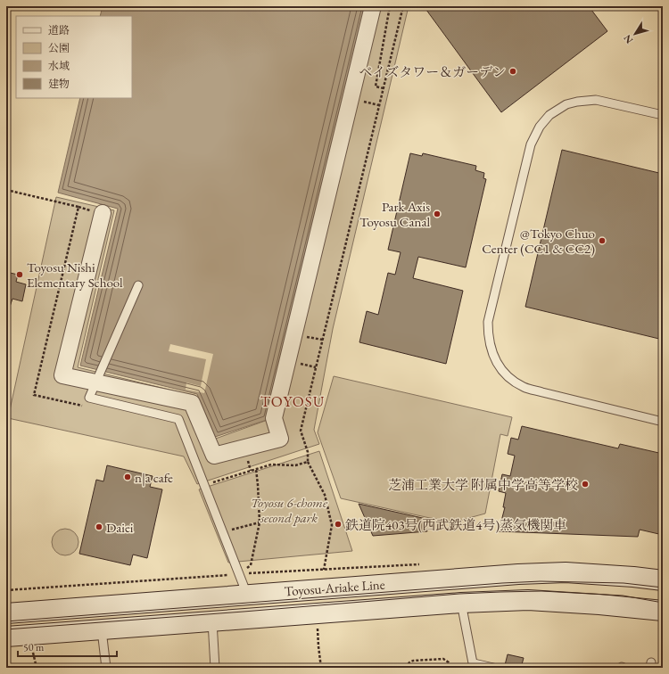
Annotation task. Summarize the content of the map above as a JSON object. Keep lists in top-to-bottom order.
{
  "streets": {
    "main road": ["Toyosu-Ariake Line"]
  },
  "districts": ["TOYOSU"],
  "parks": ["Toyosu 6-chome second park"],
  "places": [
    "ベイズタワー＆ガーデン",
    "Park Axis Toyosu Canal",
    "@Tokyo Chuo Center (CC1 & CC2)",
    "Toyosu Nishi Elementary School",
    "n|a cafe",
    "芝浦工業大学 附属中学高等学校",
    "鉄道院403号(西武鉄道4号)蒸気機関車",
    "Daiei"
  ],
  "legend": [
    "道路",
    "公園",
    "水域",
    "建物"
  ],
  "scale_bar": "50 m",
  "north": "bottom left"
}
